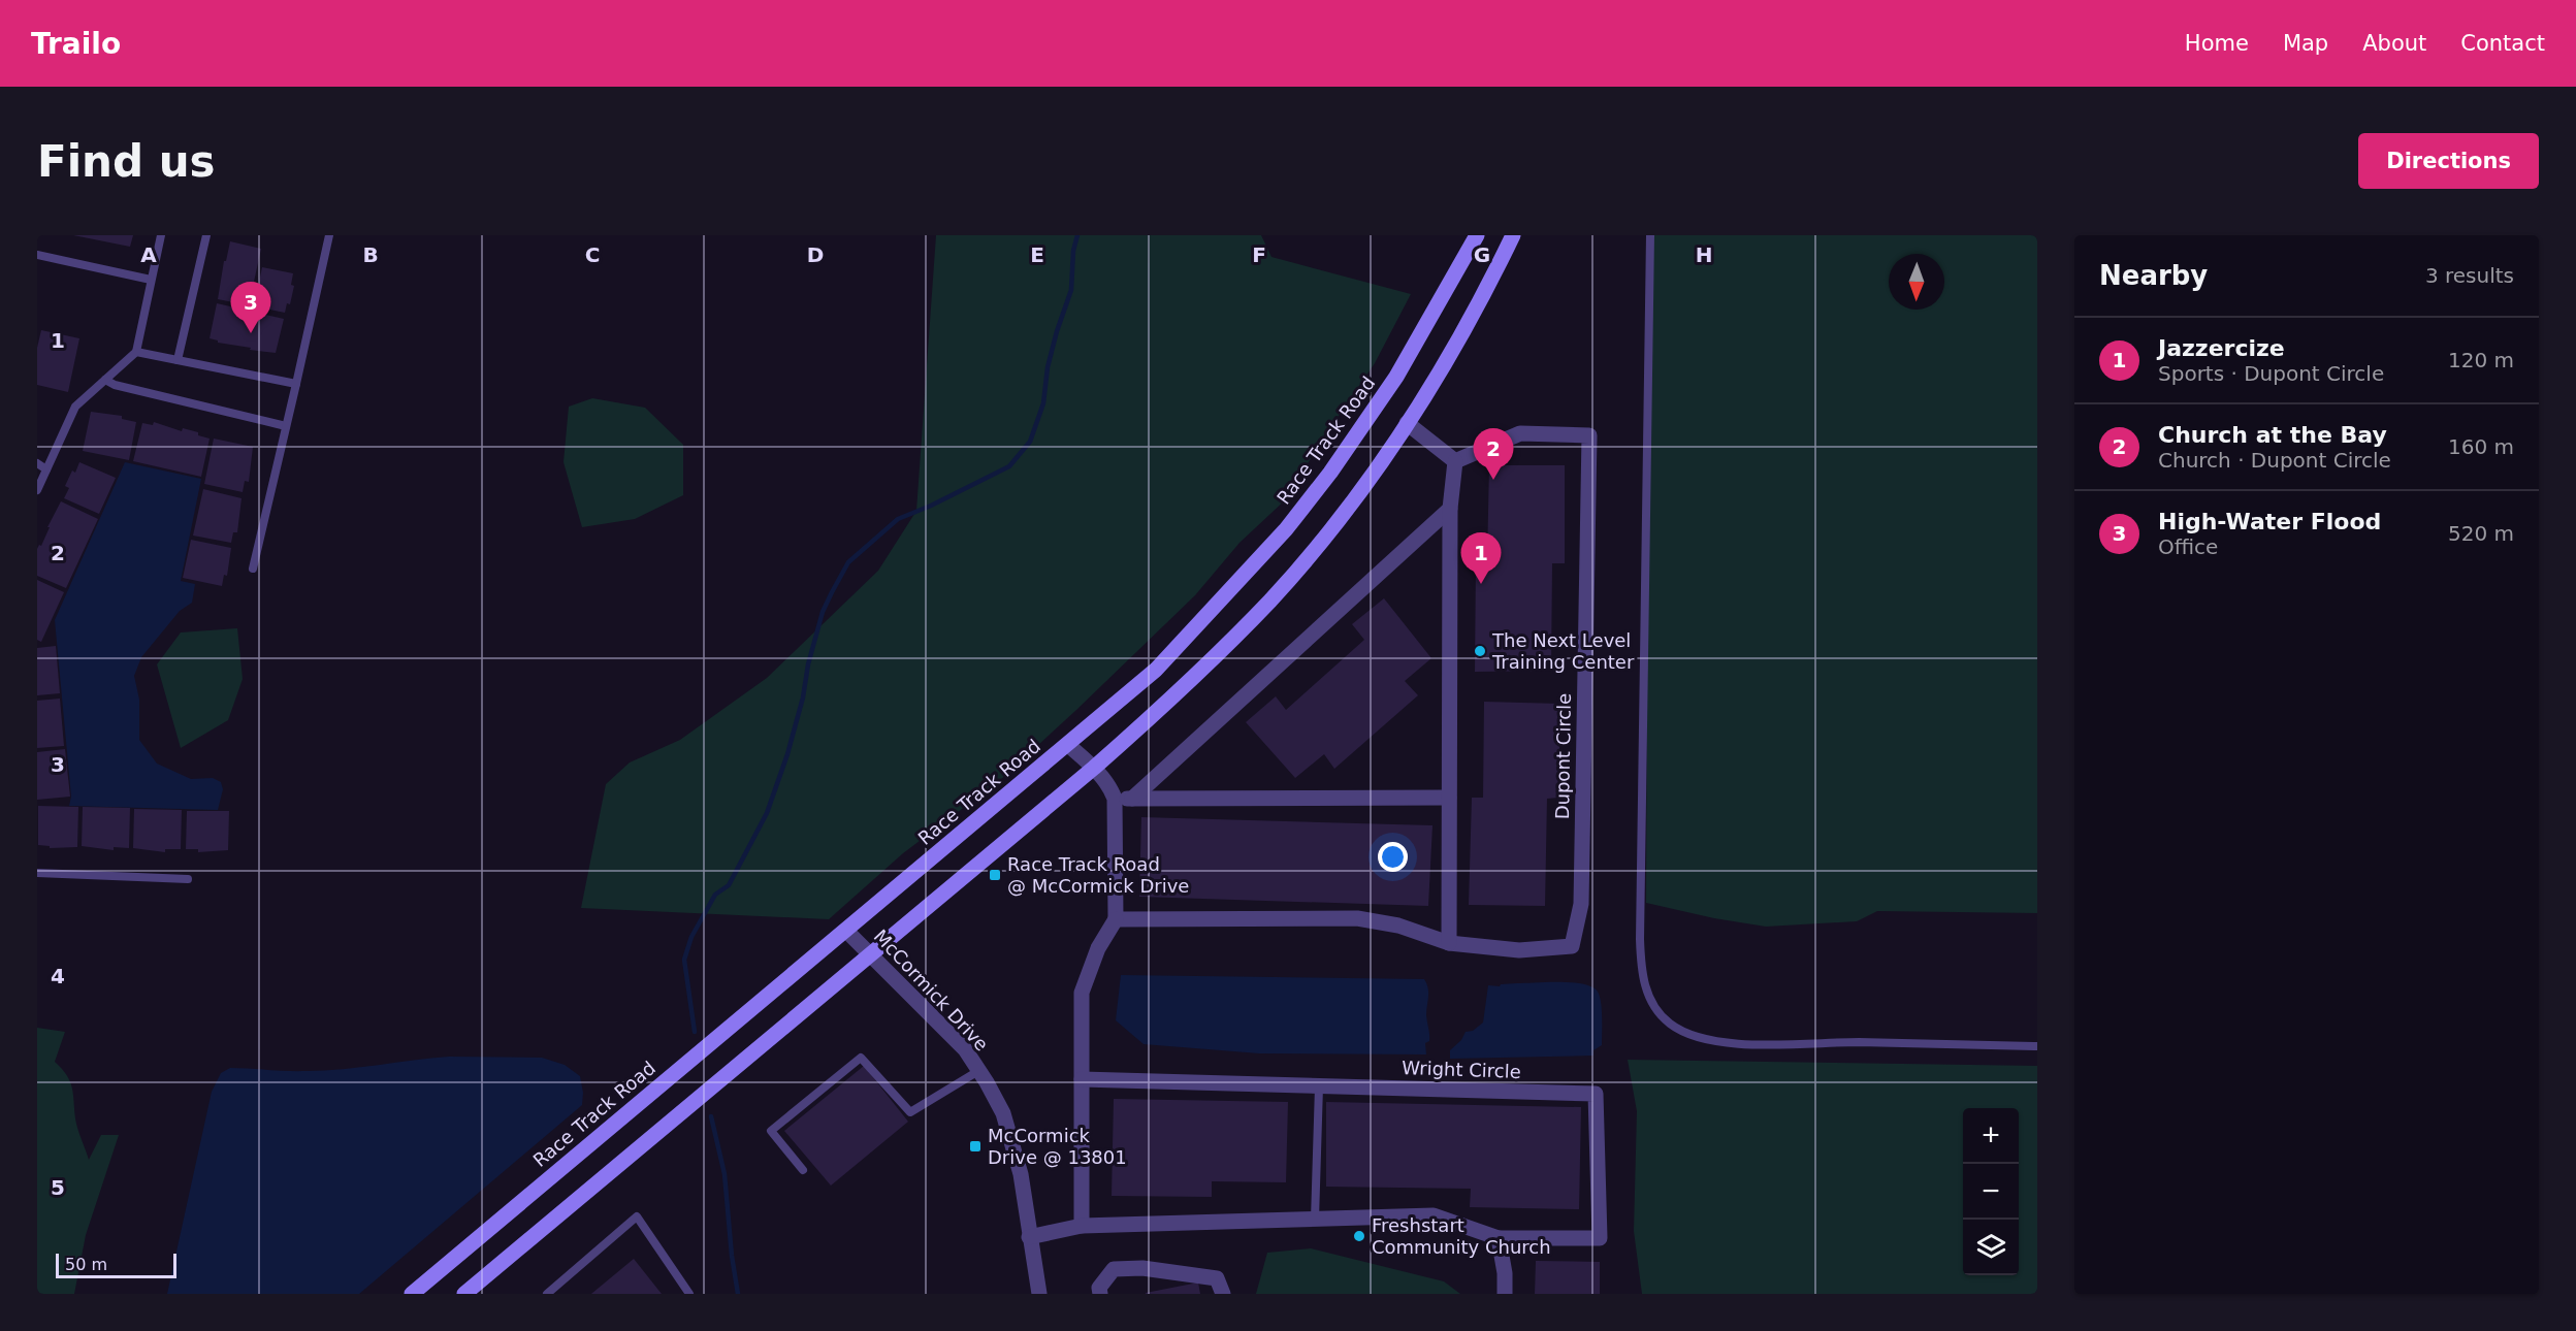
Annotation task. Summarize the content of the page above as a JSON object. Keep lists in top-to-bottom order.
{
  "streets": {
    "main road": ["Race Track Road"],
    "street": ["Dupont Circle", "McCormick Drive", "Wright Circle"]
  },
  "crossings": [
    ["Race Track Road", "McCormick Drive"],
    ["McCormick Drive", "Wright Circle"]
  ],
  "places": {
    "other": ["The Next Level Training Center", "Freshstart Community Church"],
    "transit": ["Race Track Road @ McCormick Drive", "McCormick Drive @ 13801"]
  },
  "scale_bar": "50 m",
  "north": "bottom",
  "page": {
    "header": "Trailo",
    "nav": [
      "Home",
      "Map",
      "About",
      "Contact"
    ],
    "buttons": "Directions",
    "title": "Find us",
    "heading": ["Nearby", "3 results"],
    "pins": ["3", "2", "1"],
    "list": [
      {
        "mark": "1",
        "name": "Jazzercize",
        "note": "Sports · Dupont Circle",
        "value": "120 m"
      },
      {
        "mark": "2",
        "name": "Church at the Bay",
        "note": "Church · Dupont Circle",
        "value": "160 m"
      },
      {
        "mark": "3",
        "name": "High-Water Flood",
        "note": "Office",
        "value": "520 m"
      }
    ],
    "map_buttons": ["+", "−"],
    "scale": "50 m"
  },
  "grid": {
    "columns": [
      "A",
      "B",
      "C",
      "D",
      "E",
      "F",
      "G",
      "H"
    ],
    "rows": [
      "1",
      "2",
      "3",
      "4",
      "5"
    ]
  }
}
